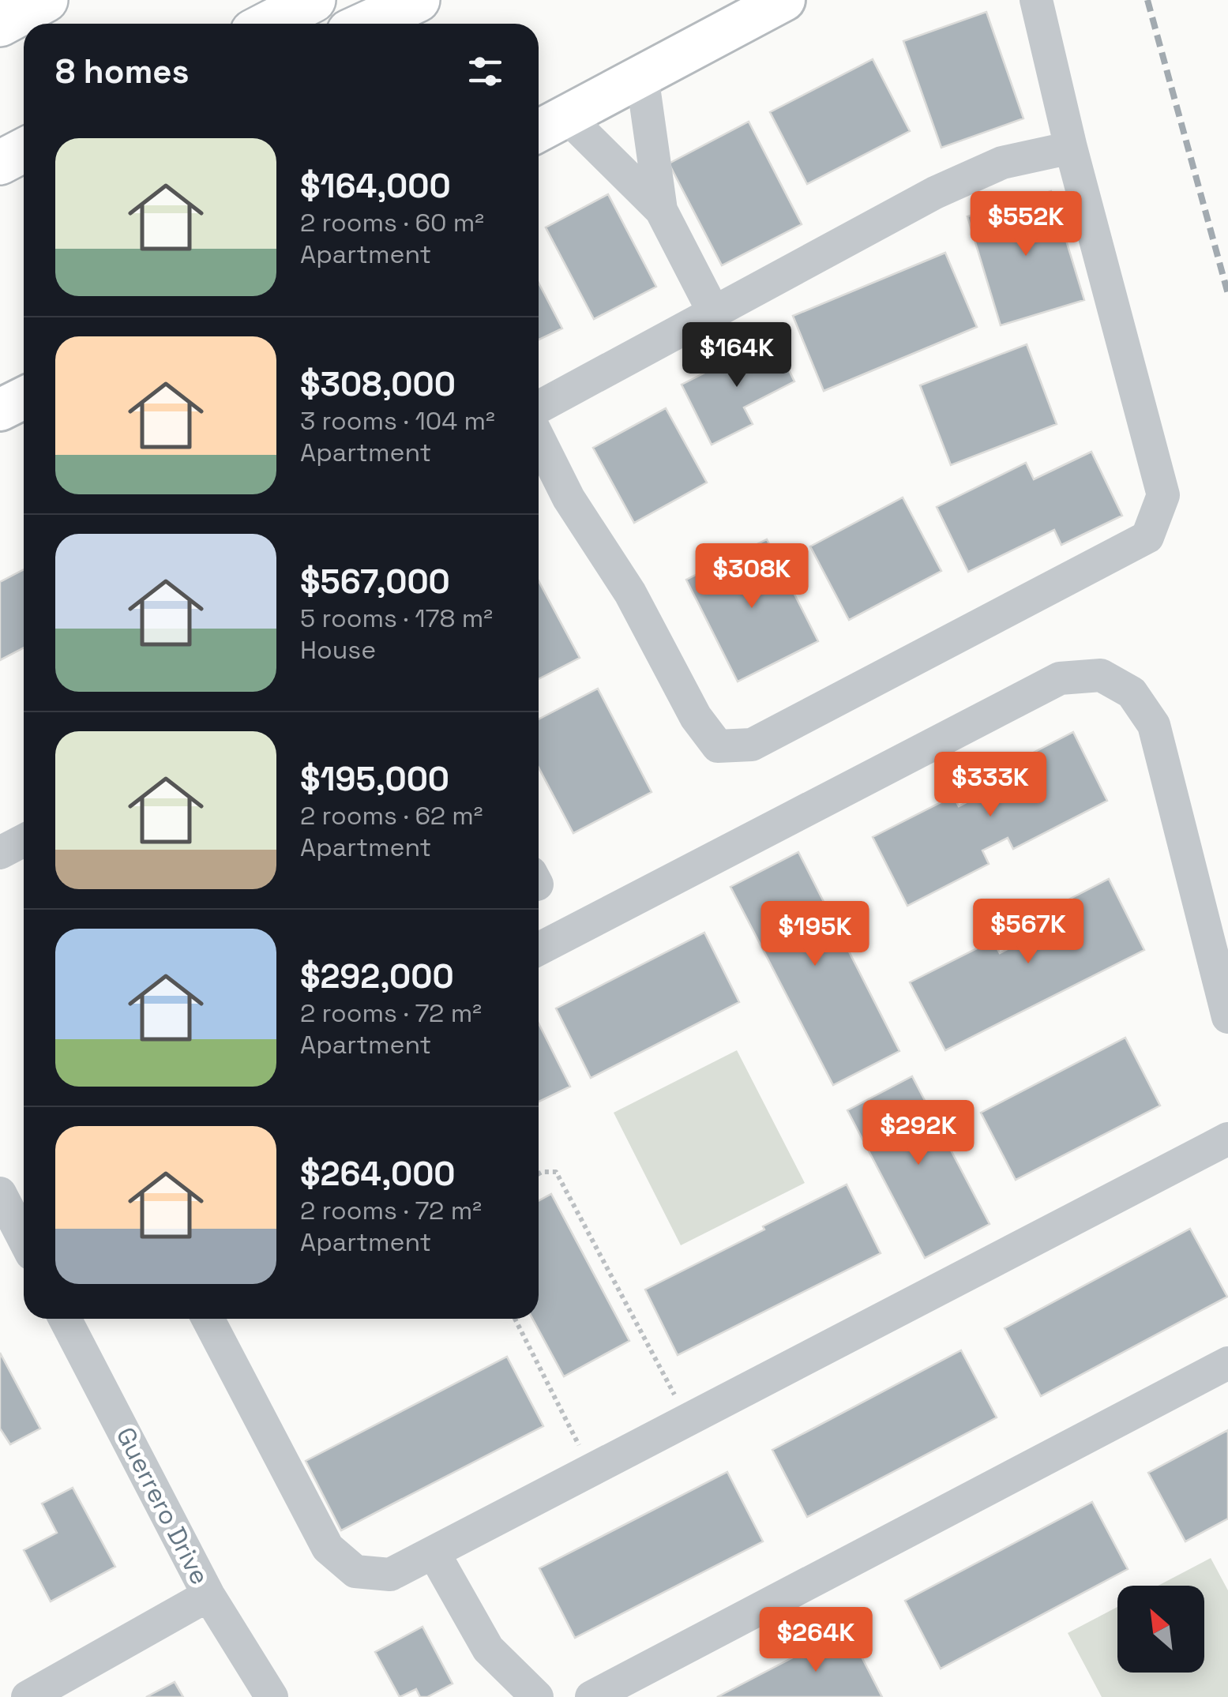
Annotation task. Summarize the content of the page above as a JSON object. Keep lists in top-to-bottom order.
{
  "streets": {
    "street": ["Guerrero Drive"]
  },
  "north": "top left",
  "page": {
    "heading": "8 homes",
    "list": [
      {
        "name": "$164,000",
        "note": "2 rooms · 60 m² · Apartment"
      },
      {
        "name": "$308,000",
        "note": "3 rooms · 104 m² · Apartment"
      },
      {
        "name": "$567,000",
        "note": "5 rooms · 178 m² · House"
      },
      {
        "name": "$195,000",
        "note": "2 rooms · 62 m² · Apartment"
      },
      {
        "name": "$292,000",
        "note": "2 rooms · 72 m² · Apartment"
      },
      {
        "name": "$264,000",
        "note": "2 rooms · 72 m² · Apartment"
      }
    ],
    "price": [
      "$552K",
      "$164K",
      "$308K",
      "$333K",
      "$567K",
      "$195K",
      "$292K",
      "$264K"
    ]
  }
}
